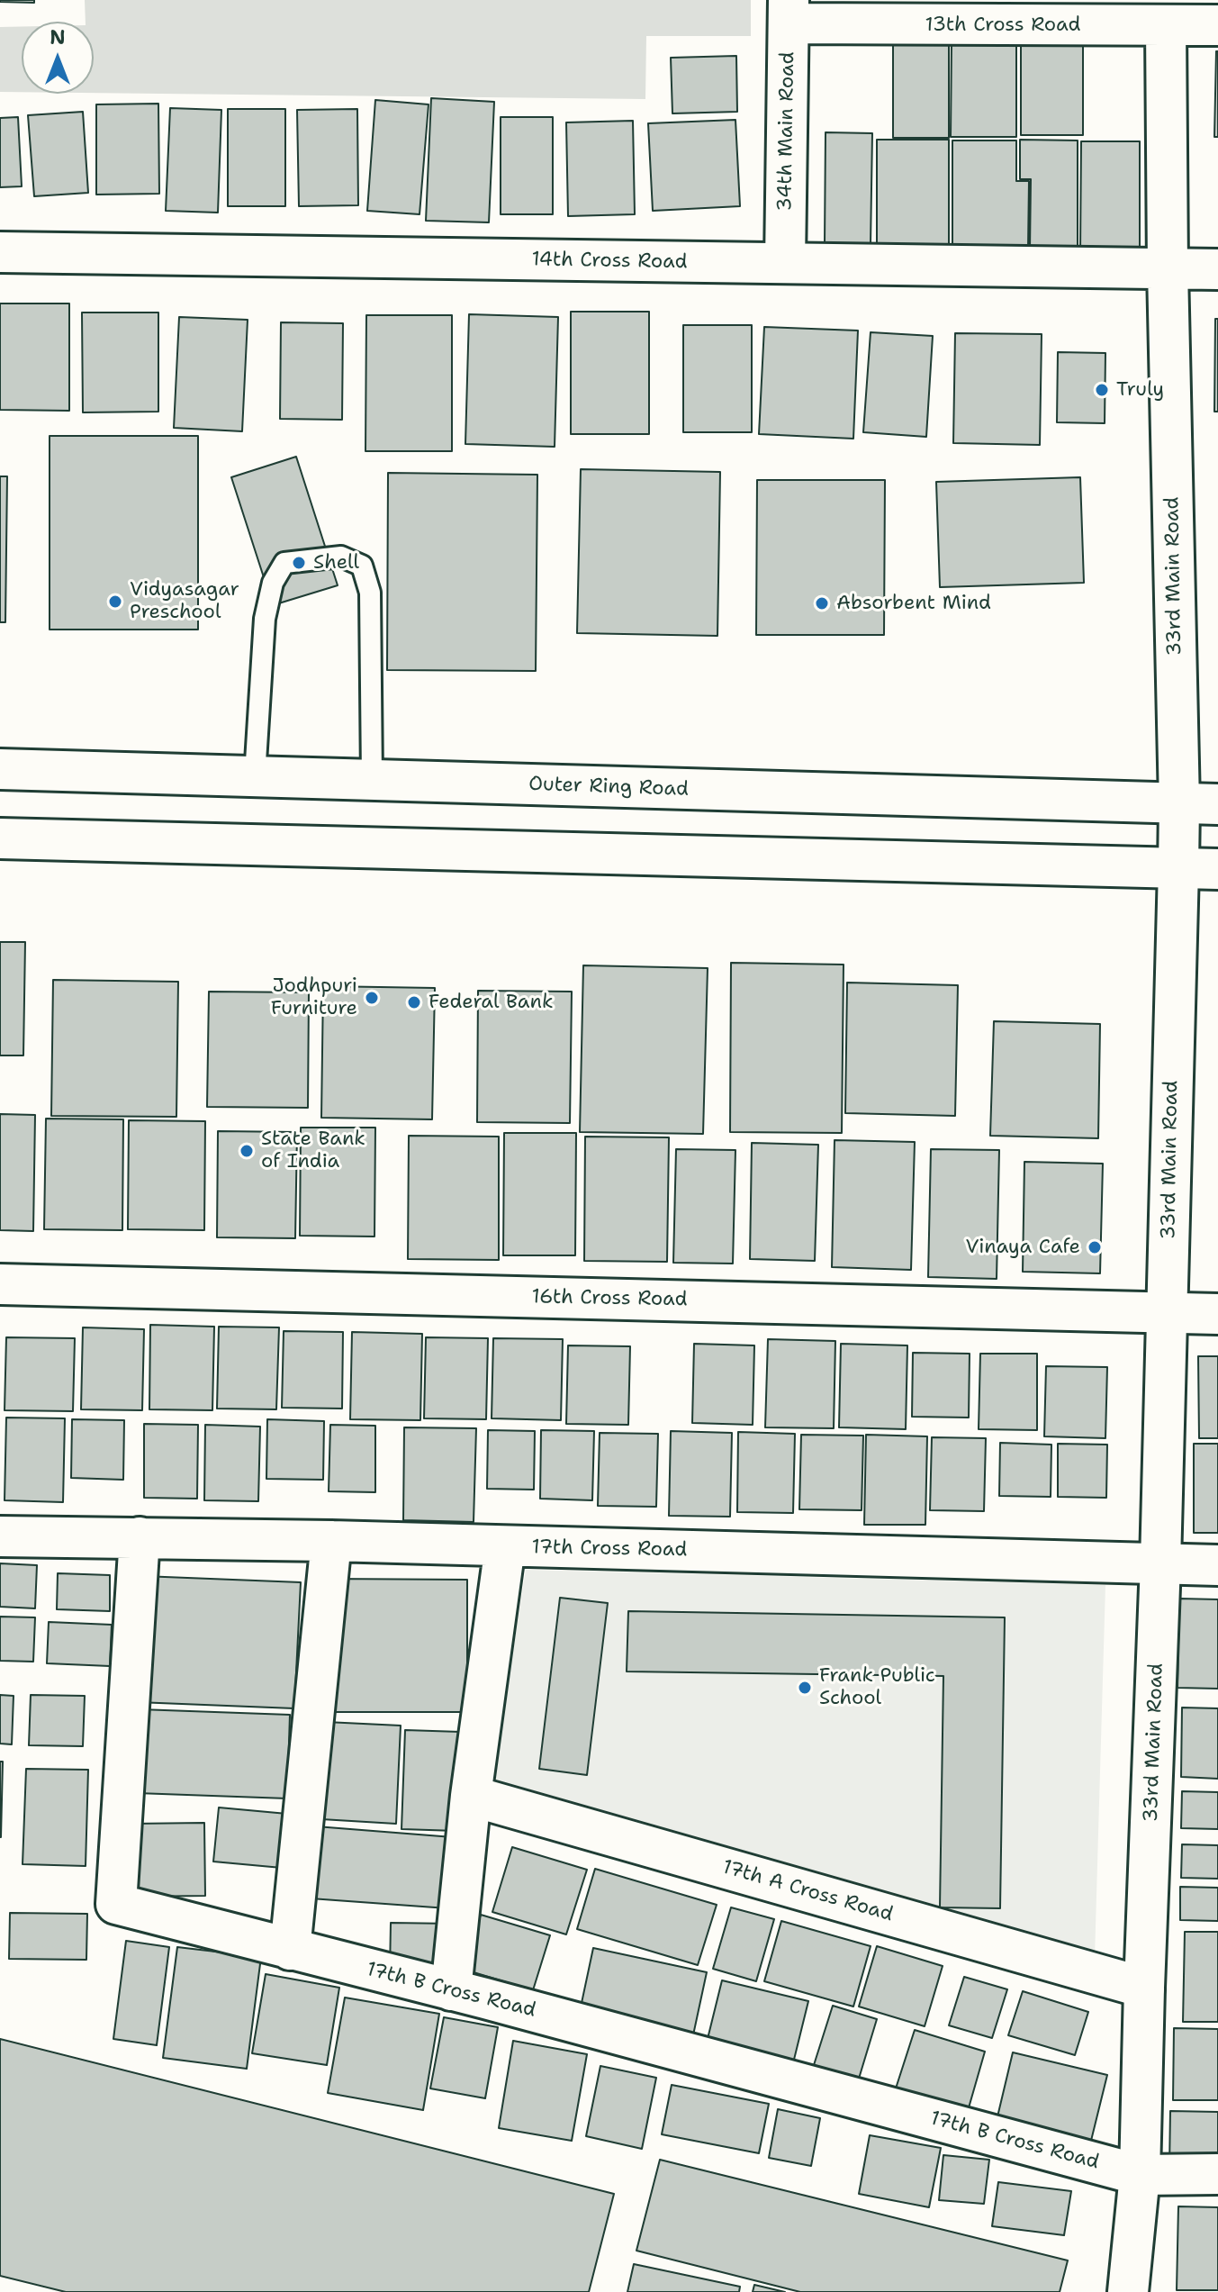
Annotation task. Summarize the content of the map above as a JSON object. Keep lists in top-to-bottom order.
{
  "streets": {
    "main road": [
      "13th Cross Road",
      "34th Main Road",
      "14th Cross Road",
      "33rd Main Road",
      "Outer Ring Road",
      "16th Cross Road",
      "17th Cross Road",
      "17th A Cross Road",
      "17th B Cross Road"
    ]
  },
  "crossings": [
    ["13th Cross Road", "34th Main Road"],
    ["13th Cross Road", "33rd Main Road"],
    ["34th Main Road", "14th Cross Road"],
    ["14th Cross Road", "33rd Main Road"],
    ["33rd Main Road", "Outer Ring Road"],
    ["33rd Main Road", "16th Cross Road"],
    ["33rd Main Road", "17th Cross Road"],
    ["33rd Main Road", "17th A Cross Road"],
    ["33rd Main Road", "17th B Cross Road"],
    ["17th Cross Road", "17th B Cross Road"]
  ],
  "places": [
    "Truly",
    "Shell",
    "Vidyasagar Preschool",
    "Absorbent Mind",
    "Jodhpuri Furniture",
    "Federal Bank",
    "State Bank of India",
    "Vinaya Cafe",
    "Frank Public School"
  ],
  "north": "top"
}
